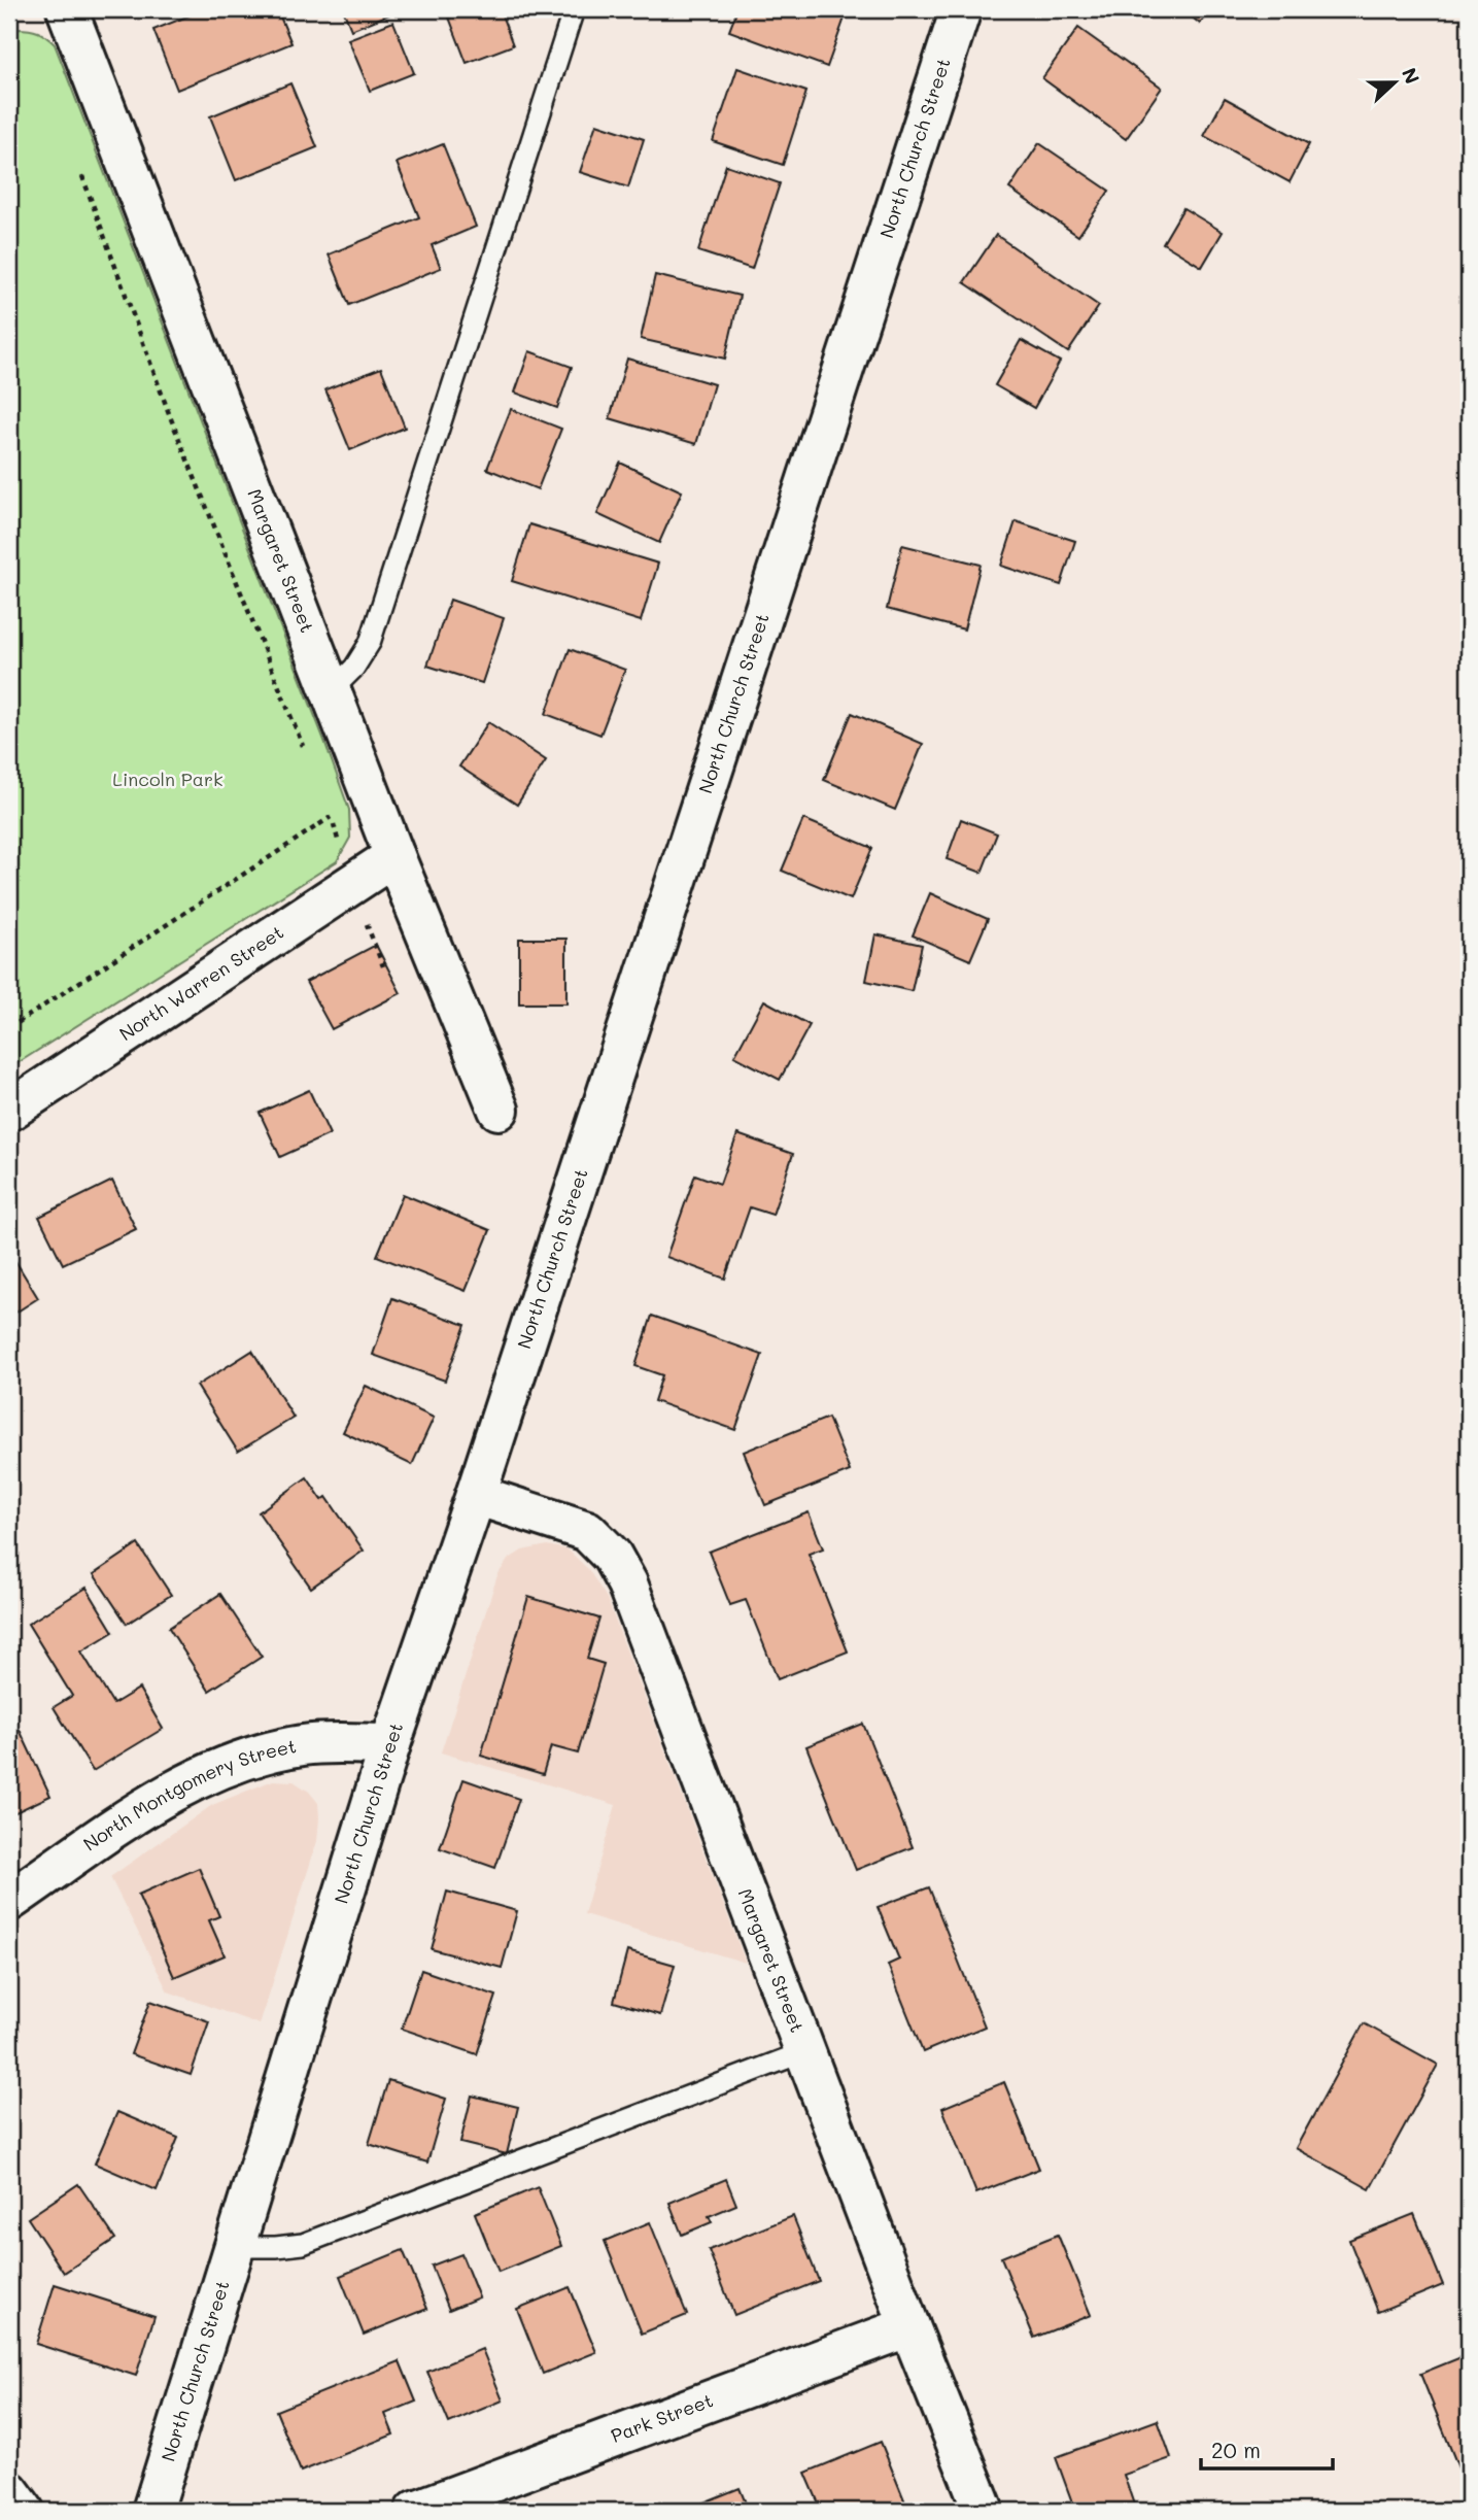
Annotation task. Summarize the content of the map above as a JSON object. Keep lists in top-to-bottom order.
{
  "streets": {
    "street": [
      "North Church Street",
      "Margaret Street",
      "North Warren Street",
      "North Montgomery Street",
      "Park Street"
    ]
  },
  "crossings": [
    ["North Church Street", "Margaret Street"],
    ["North Church Street", "North Montgomery Street"],
    ["Margaret Street", "North Warren Street"],
    ["Margaret Street", "Park Street"]
  ],
  "parks": ["Lincoln Park"],
  "scale_bar": "20 m",
  "north": "right"
}
